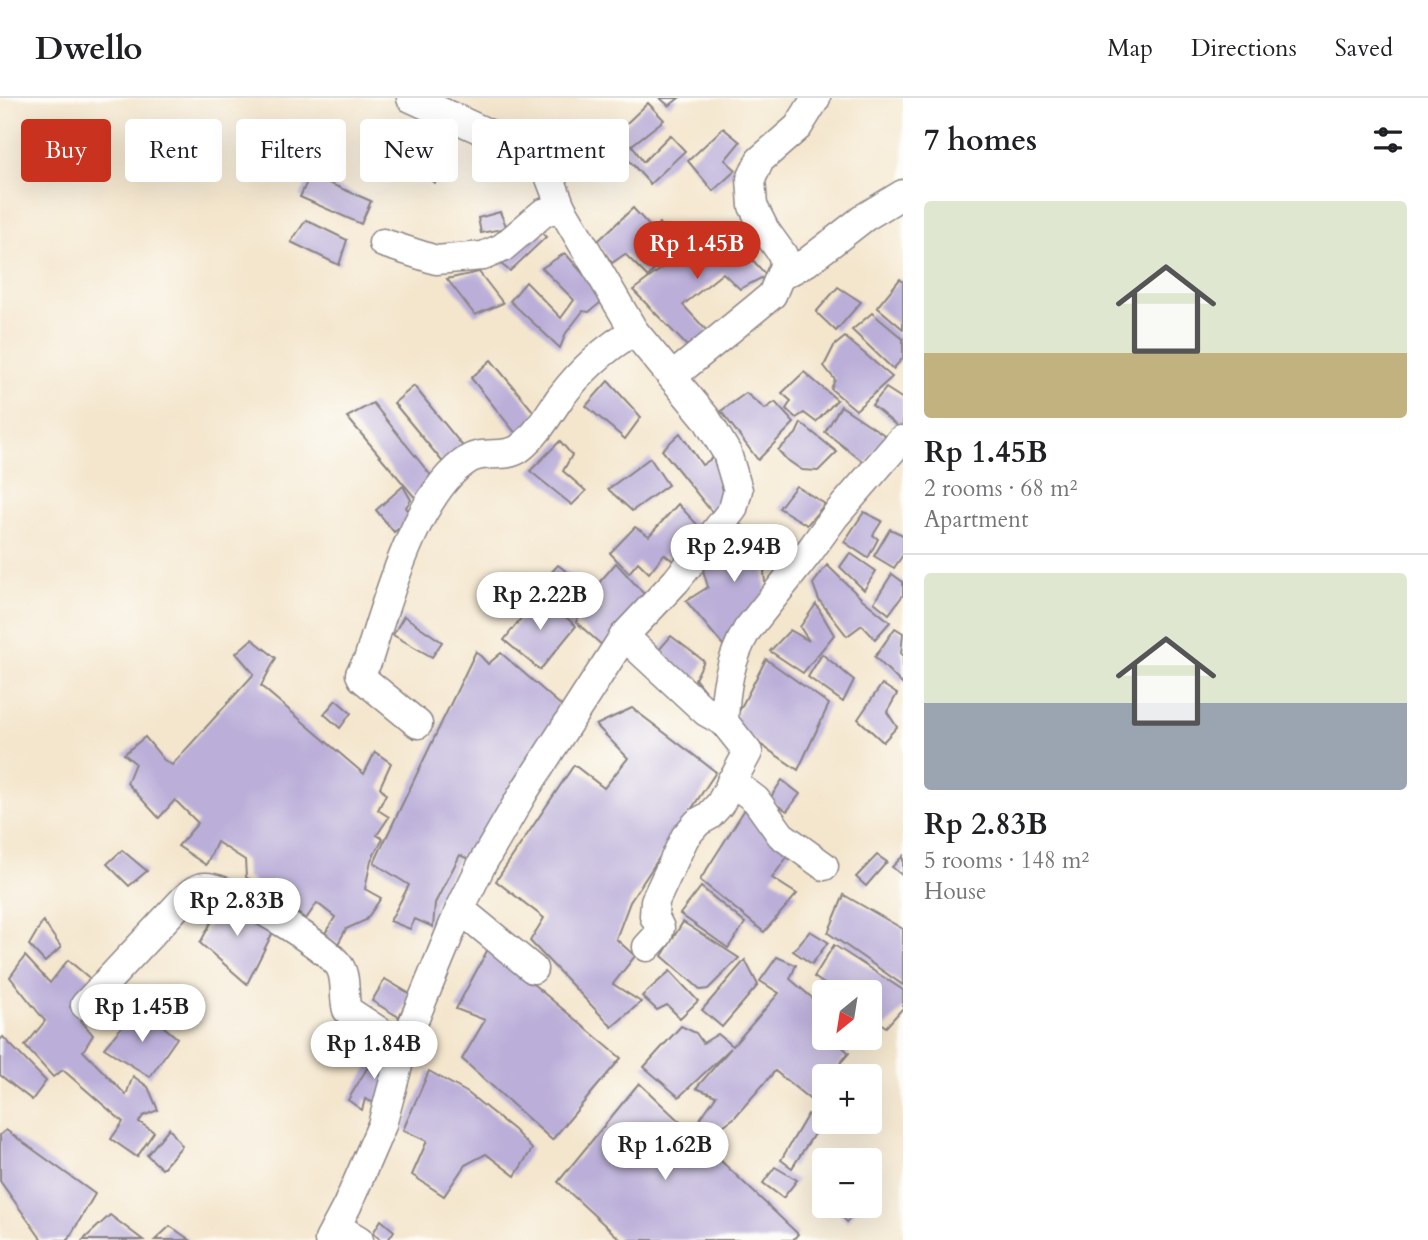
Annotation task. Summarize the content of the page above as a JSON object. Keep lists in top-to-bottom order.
{
  "north": "bottom left",
  "page": {
    "header": "Dwello",
    "nav": ["Map", "Directions", "Saved"],
    "heading": "7 homes",
    "chip": [
      "Buy",
      "Rent",
      "Filters",
      "New",
      "Apartment"
    ],
    "list": [
      {
        "name": "Rp 1.45B",
        "note": "2 rooms · 68 m² · Apartment"
      },
      {
        "name": "Rp 2.83B",
        "note": "5 rooms · 148 m² · House"
      }
    ],
    "price": [
      "Rp 1.45B",
      "Rp 2.94B",
      "Rp 2.22B",
      "Rp 2.83B",
      "Rp 1.45B",
      "Rp 1.84B",
      "Rp 1.62B"
    ],
    "map_buttons": ["+", "−"]
  }
}
